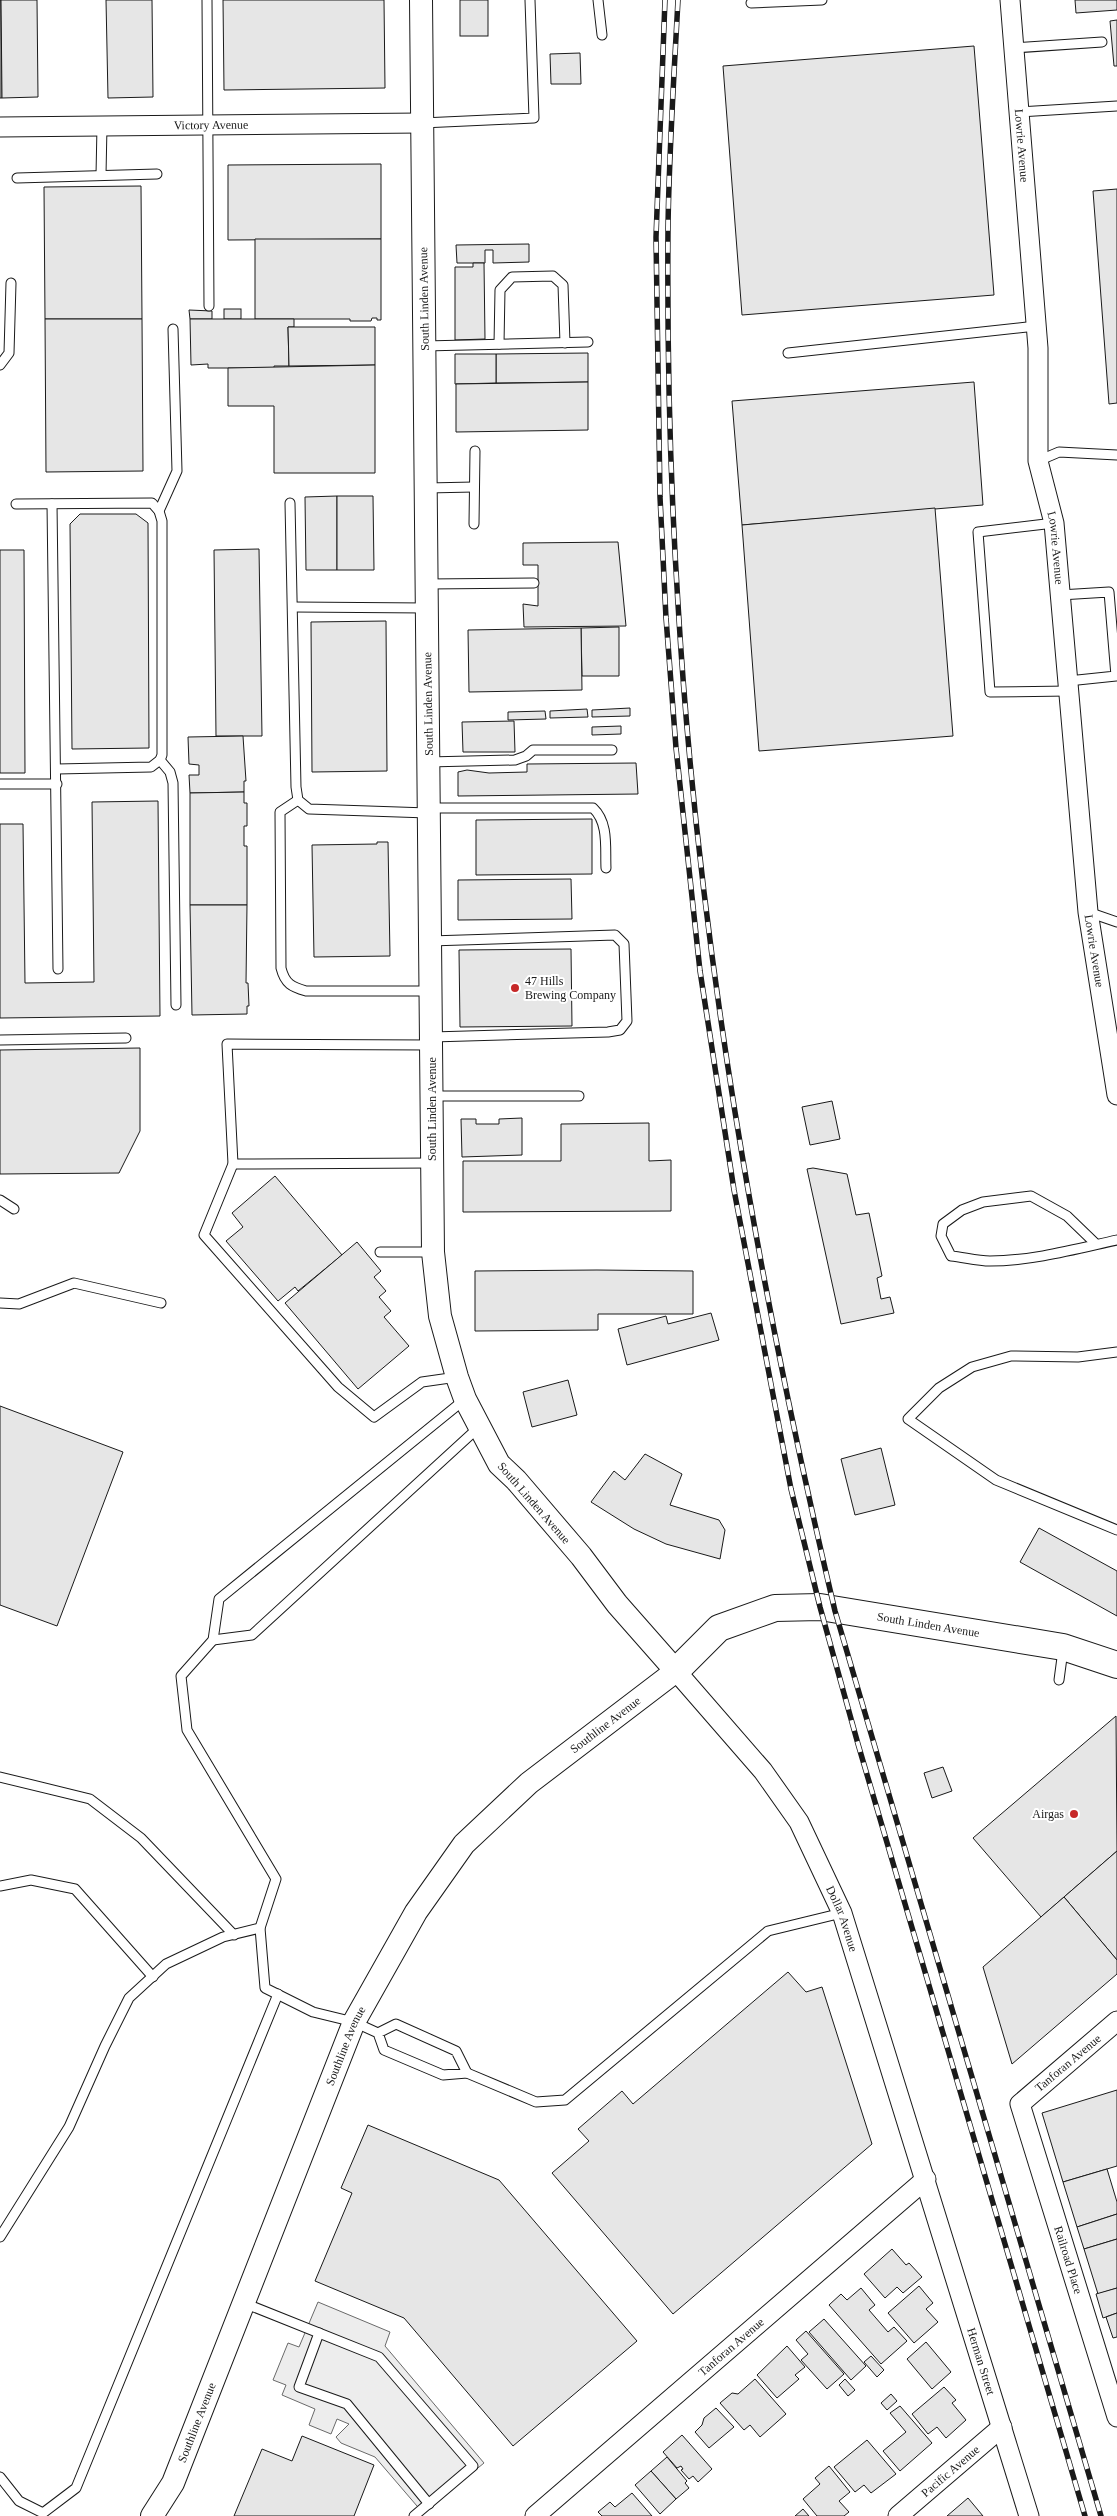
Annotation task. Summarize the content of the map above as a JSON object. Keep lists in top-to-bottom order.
{
  "streets": {
    "main road": ["South Linden Avenue"],
    "street": [
      "Victory Avenue",
      "Lowrie Avenue",
      "Southline Avenue",
      "Dollar Avenue",
      "Tanforan Avenue",
      "Railroad Place",
      "Herman Street",
      "Pacific Avenue"
    ]
  },
  "crossings": [
    ["Victory Avenue", "South Linden Avenue"],
    ["South Linden Avenue", "Southline Avenue"],
    ["South Linden Avenue", "Dollar Avenue"],
    ["Southline Avenue", "Dollar Avenue"],
    ["Dollar Avenue", "Tanforan Avenue"],
    ["Dollar Avenue", "Herman Street"],
    ["Tanforan Avenue", "Railroad Place"],
    ["Herman Street", "Pacific Avenue"]
  ],
  "places": ["47 Hills Brewing Company", "Airgas"]
}
